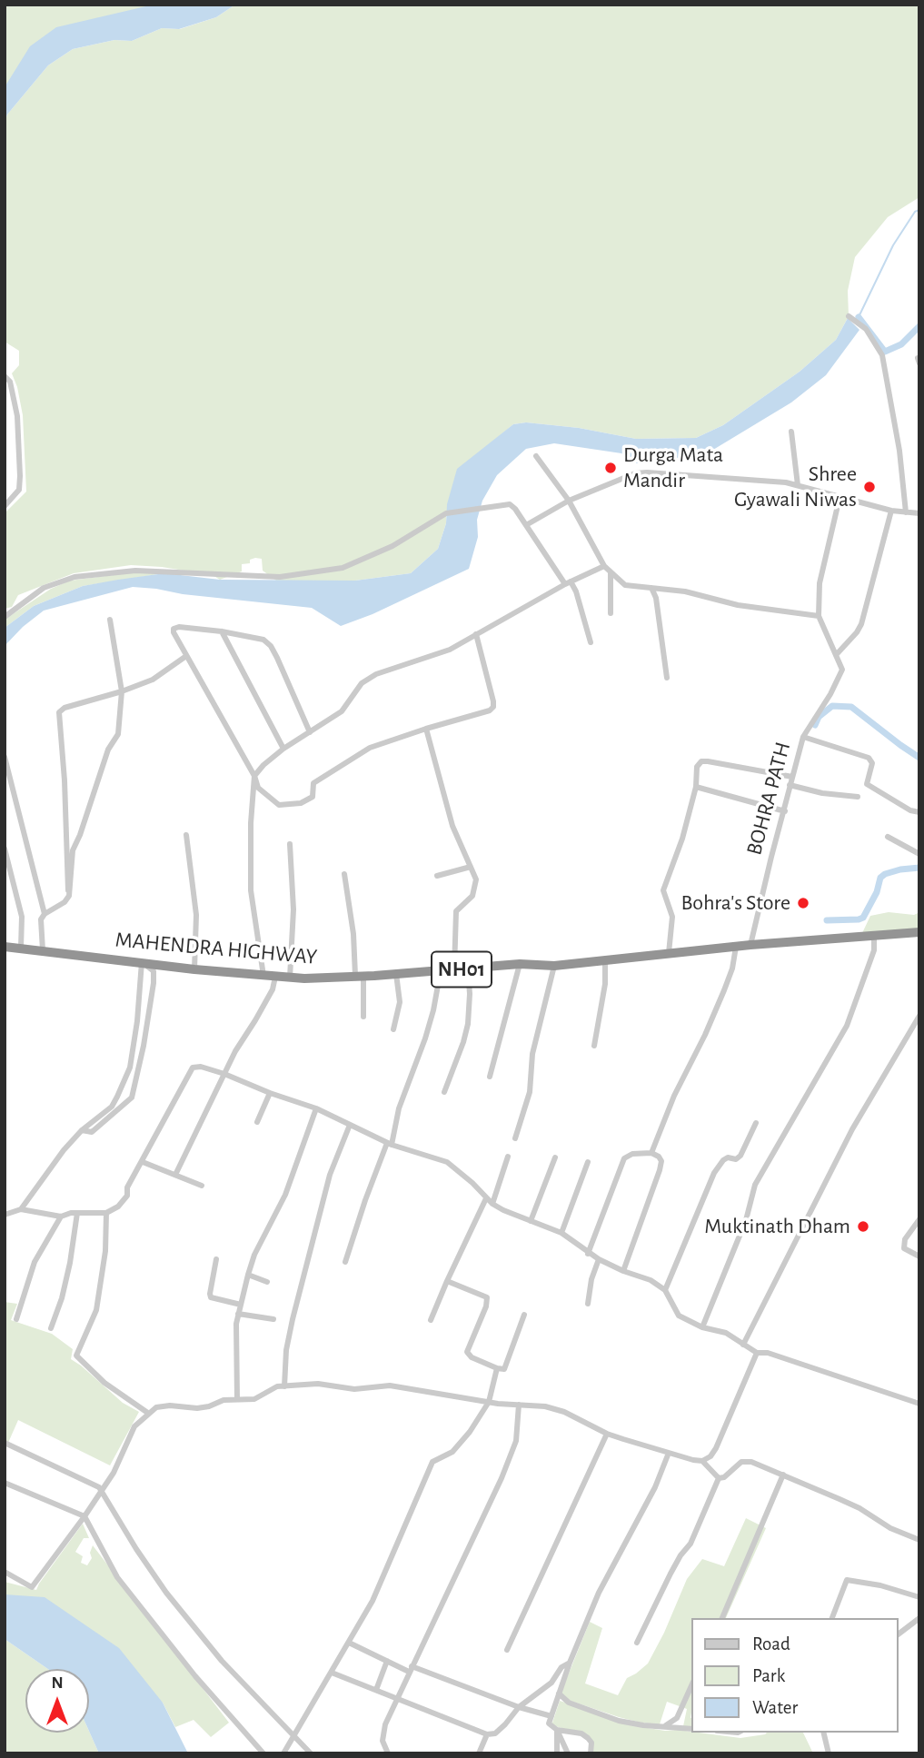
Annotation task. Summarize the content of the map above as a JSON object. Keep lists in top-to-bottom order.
{
  "streets": {
    "highway": ["MAHENDRA HIGHWAY", "NH01"],
    "street": ["BOHRA PATH"]
  },
  "crossings": [
    ["BOHRA PATH", "MAHENDRA HIGHWAY"]
  ],
  "places": [
    "Durga Mata Mandir",
    "Shree Gyawali Niwas",
    "Bohra's Store",
    "Muktinath Dham"
  ],
  "legend": ["Road", "Park", "Water"],
  "north": "top"
}
